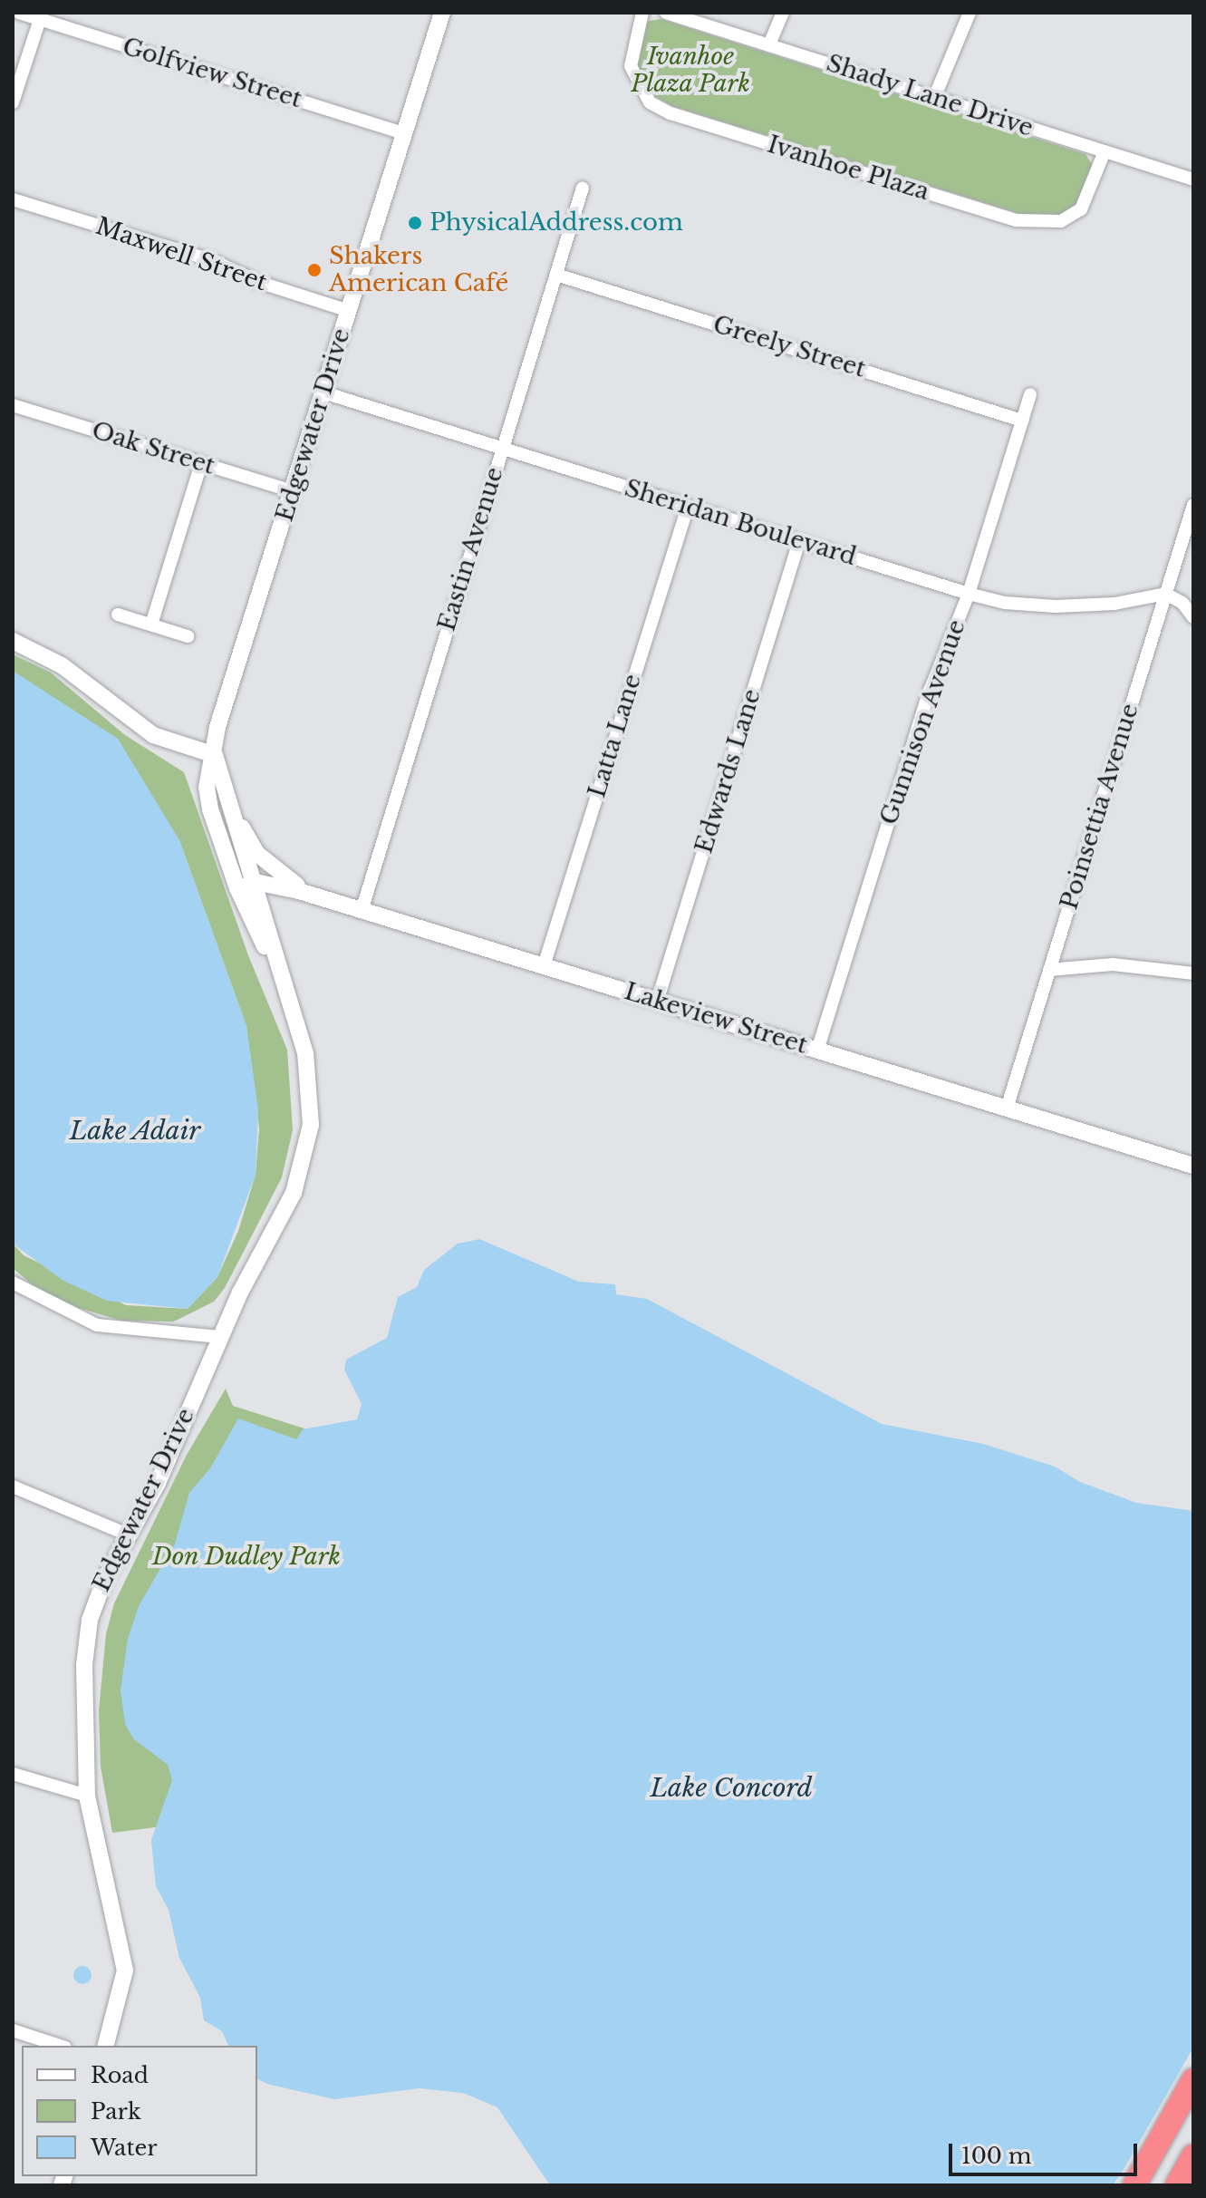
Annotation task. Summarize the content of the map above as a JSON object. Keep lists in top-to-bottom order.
{
  "streets": {
    "street": [
      "Golfview Street",
      "Shady Lane Drive",
      "Ivanhoe Plaza",
      "Maxwell Street",
      "Greely Street",
      "Edgewater Drive",
      "Oak Street",
      "Sheridan Boulevard",
      "Eastin Avenue",
      "Gunnison Avenue",
      "Latta Lane",
      "Edwards Lane",
      "Poinsettia Avenue",
      "Lakeview Street"
    ]
  },
  "crossings": [
    ["Golfview Street", "Edgewater Drive"],
    ["Shady Lane Drive", "Ivanhoe Plaza"],
    ["Maxwell Street", "Edgewater Drive"],
    ["Greely Street", "Eastin Avenue"],
    ["Greely Street", "Gunnison Avenue"],
    ["Edgewater Drive", "Oak Street"],
    ["Edgewater Drive", "Sheridan Boulevard"],
    ["Edgewater Drive", "Lakeview Street"],
    ["Sheridan Boulevard", "Eastin Avenue"],
    ["Sheridan Boulevard", "Gunnison Avenue"],
    ["Sheridan Boulevard", "Latta Lane"],
    ["Sheridan Boulevard", "Edwards Lane"],
    ["Sheridan Boulevard", "Poinsettia Avenue"],
    ["Eastin Avenue", "Lakeview Street"],
    ["Gunnison Avenue", "Lakeview Street"],
    ["Latta Lane", "Lakeview Street"],
    ["Edwards Lane", "Lakeview Street"],
    ["Poinsettia Avenue", "Lakeview Street"]
  ],
  "water": ["Lake Adair", "Lake Concord"],
  "parks": ["Ivanhoe Plaza Park", "Don Dudley Park"],
  "places": ["PhysicalAddress.com", "Shakers American Café"],
  "legend": ["Road", "Park", "Water"],
  "scale_bar": "100 m"
}
